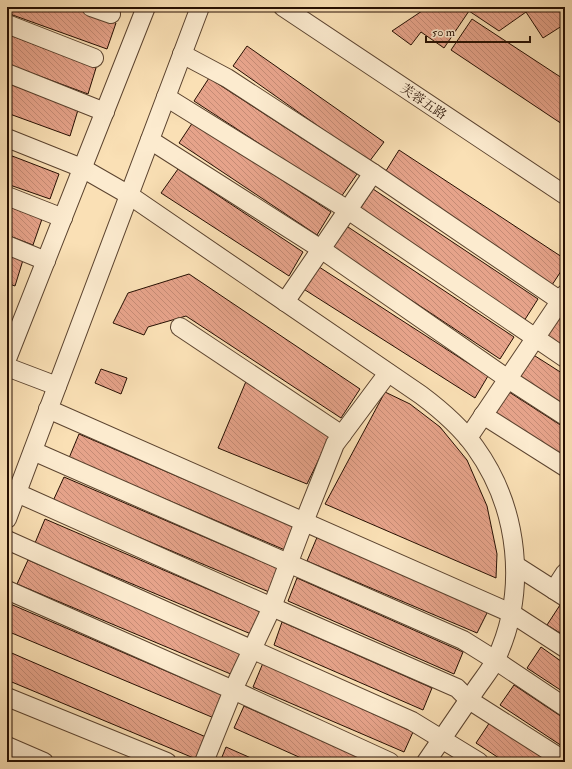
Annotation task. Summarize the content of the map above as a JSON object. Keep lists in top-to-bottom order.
{
  "streets": {
    "street": ["芙蓉五路"]
  },
  "scale_bar": "50 m"
}
